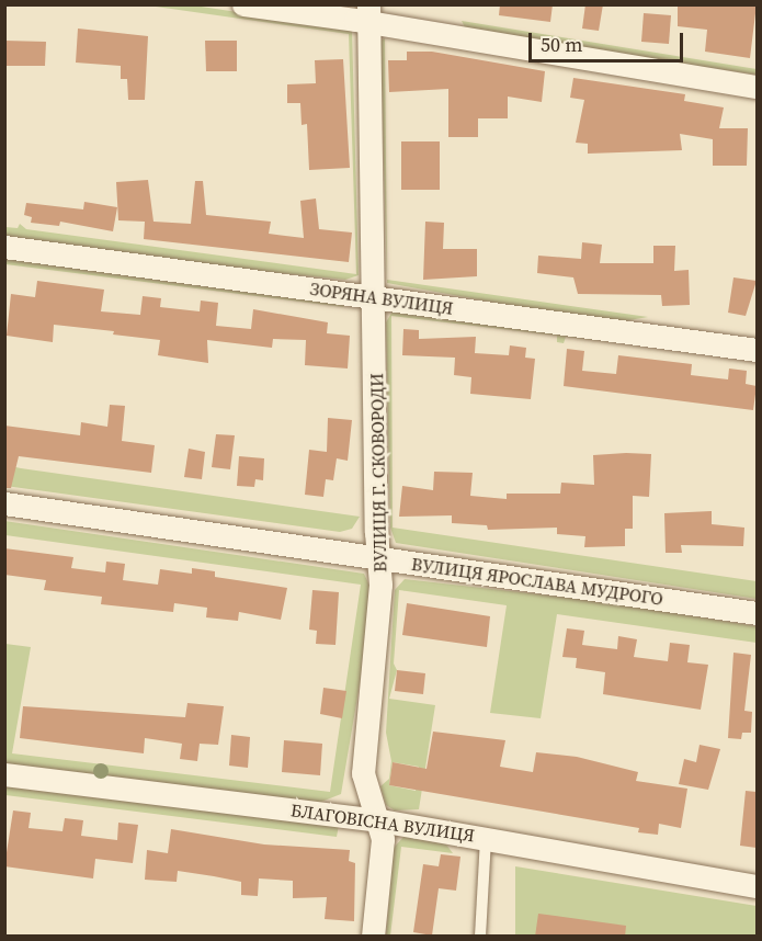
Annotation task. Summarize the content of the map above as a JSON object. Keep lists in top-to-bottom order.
{
  "streets": {
    "street": [
      "ЗОРЯНА ВУЛИЦЯ",
      "ВУЛИЦЯ Г. СКОВОРОДИ",
      "ВУЛИЦЯ ЯРОСЛАВА МУДРОГО",
      "БЛАГОВІСНА ВУЛИЦЯ"
    ]
  },
  "crossings": [
    ["ЗОРЯНА ВУЛИЦЯ", "ВУЛИЦЯ Г. СКОВОРОДИ"],
    ["ВУЛИЦЯ Г. СКОВОРОДИ", "ВУЛИЦЯ ЯРОСЛАВА МУДРОГО"],
    ["ВУЛИЦЯ Г. СКОВОРОДИ", "БЛАГОВІСНА ВУЛИЦЯ"]
  ],
  "scale_bar": "50 m"
}
